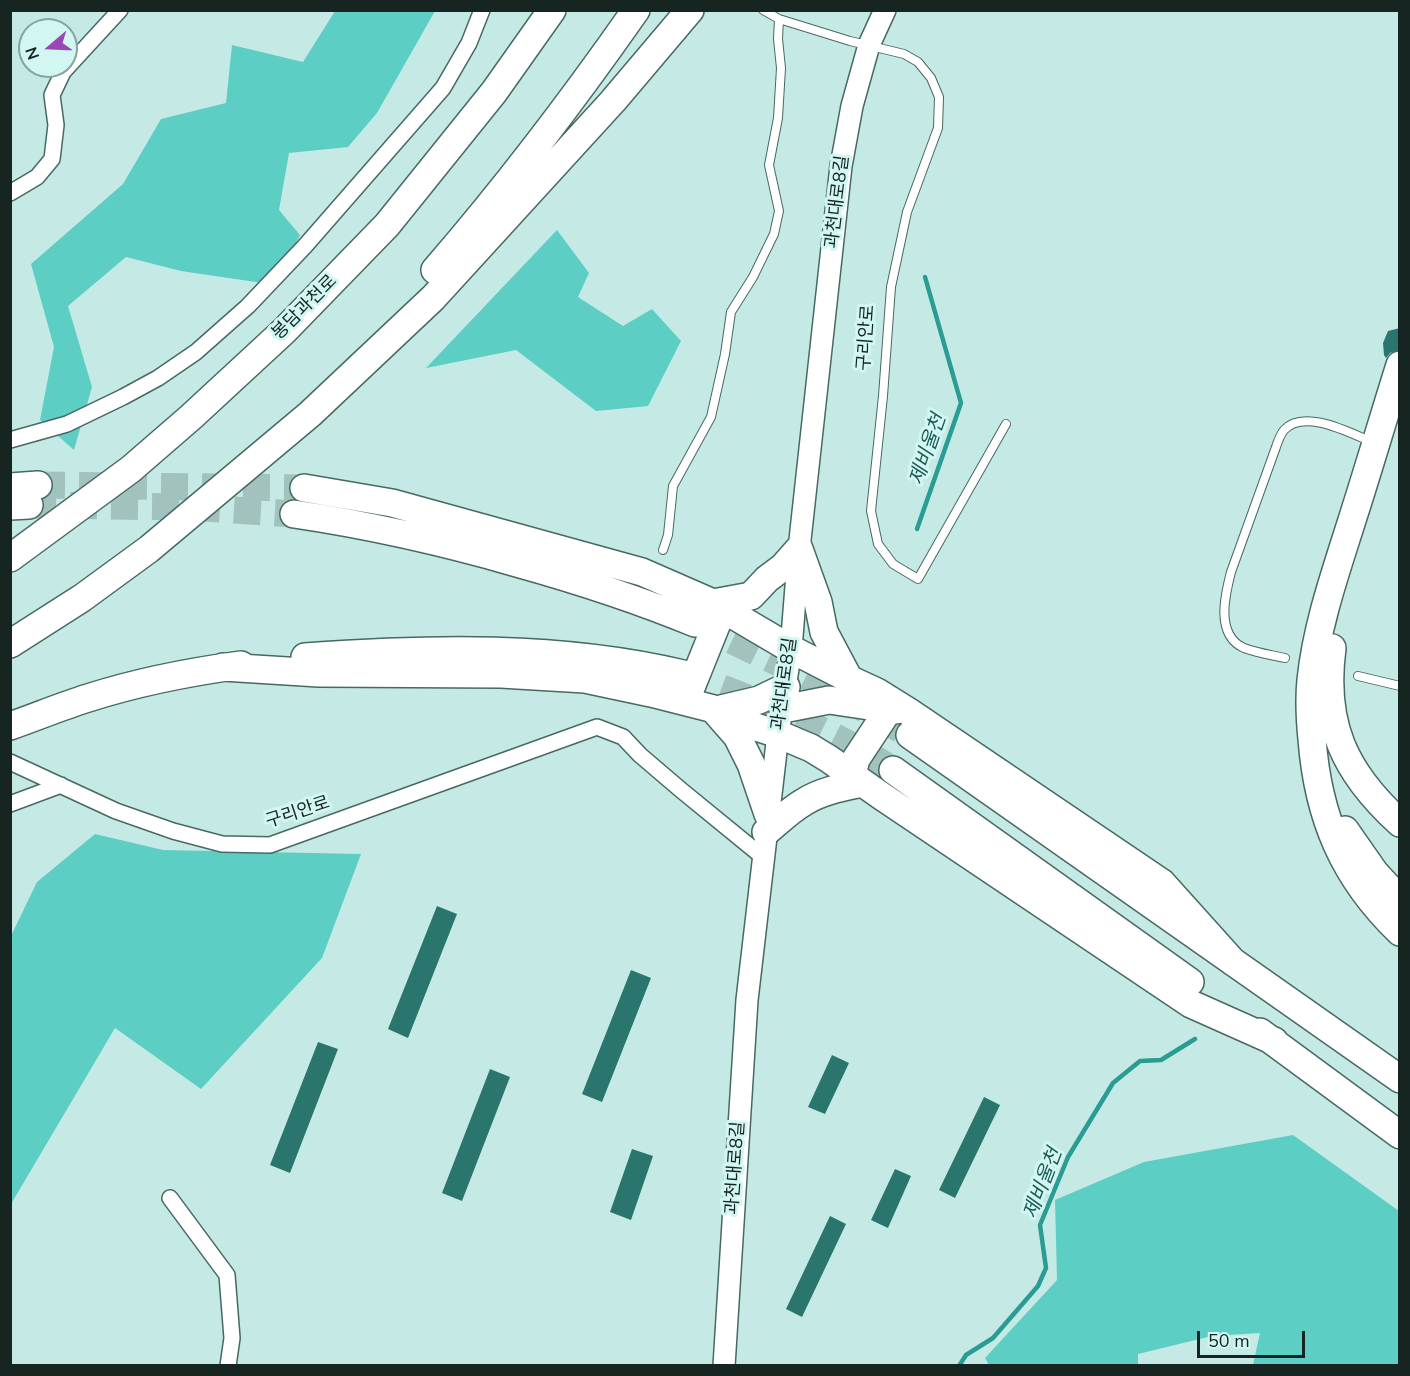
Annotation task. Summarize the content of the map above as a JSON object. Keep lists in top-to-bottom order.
{
  "streets": {
    "highway": ["봉담과천로"],
    "street": ["과천대로8길", "구리안로"]
  },
  "crossings": [
    ["과천대로8길", "구리안로"]
  ],
  "water": ["제비울천"],
  "scale_bar": "50 m",
  "north": "left"
}
